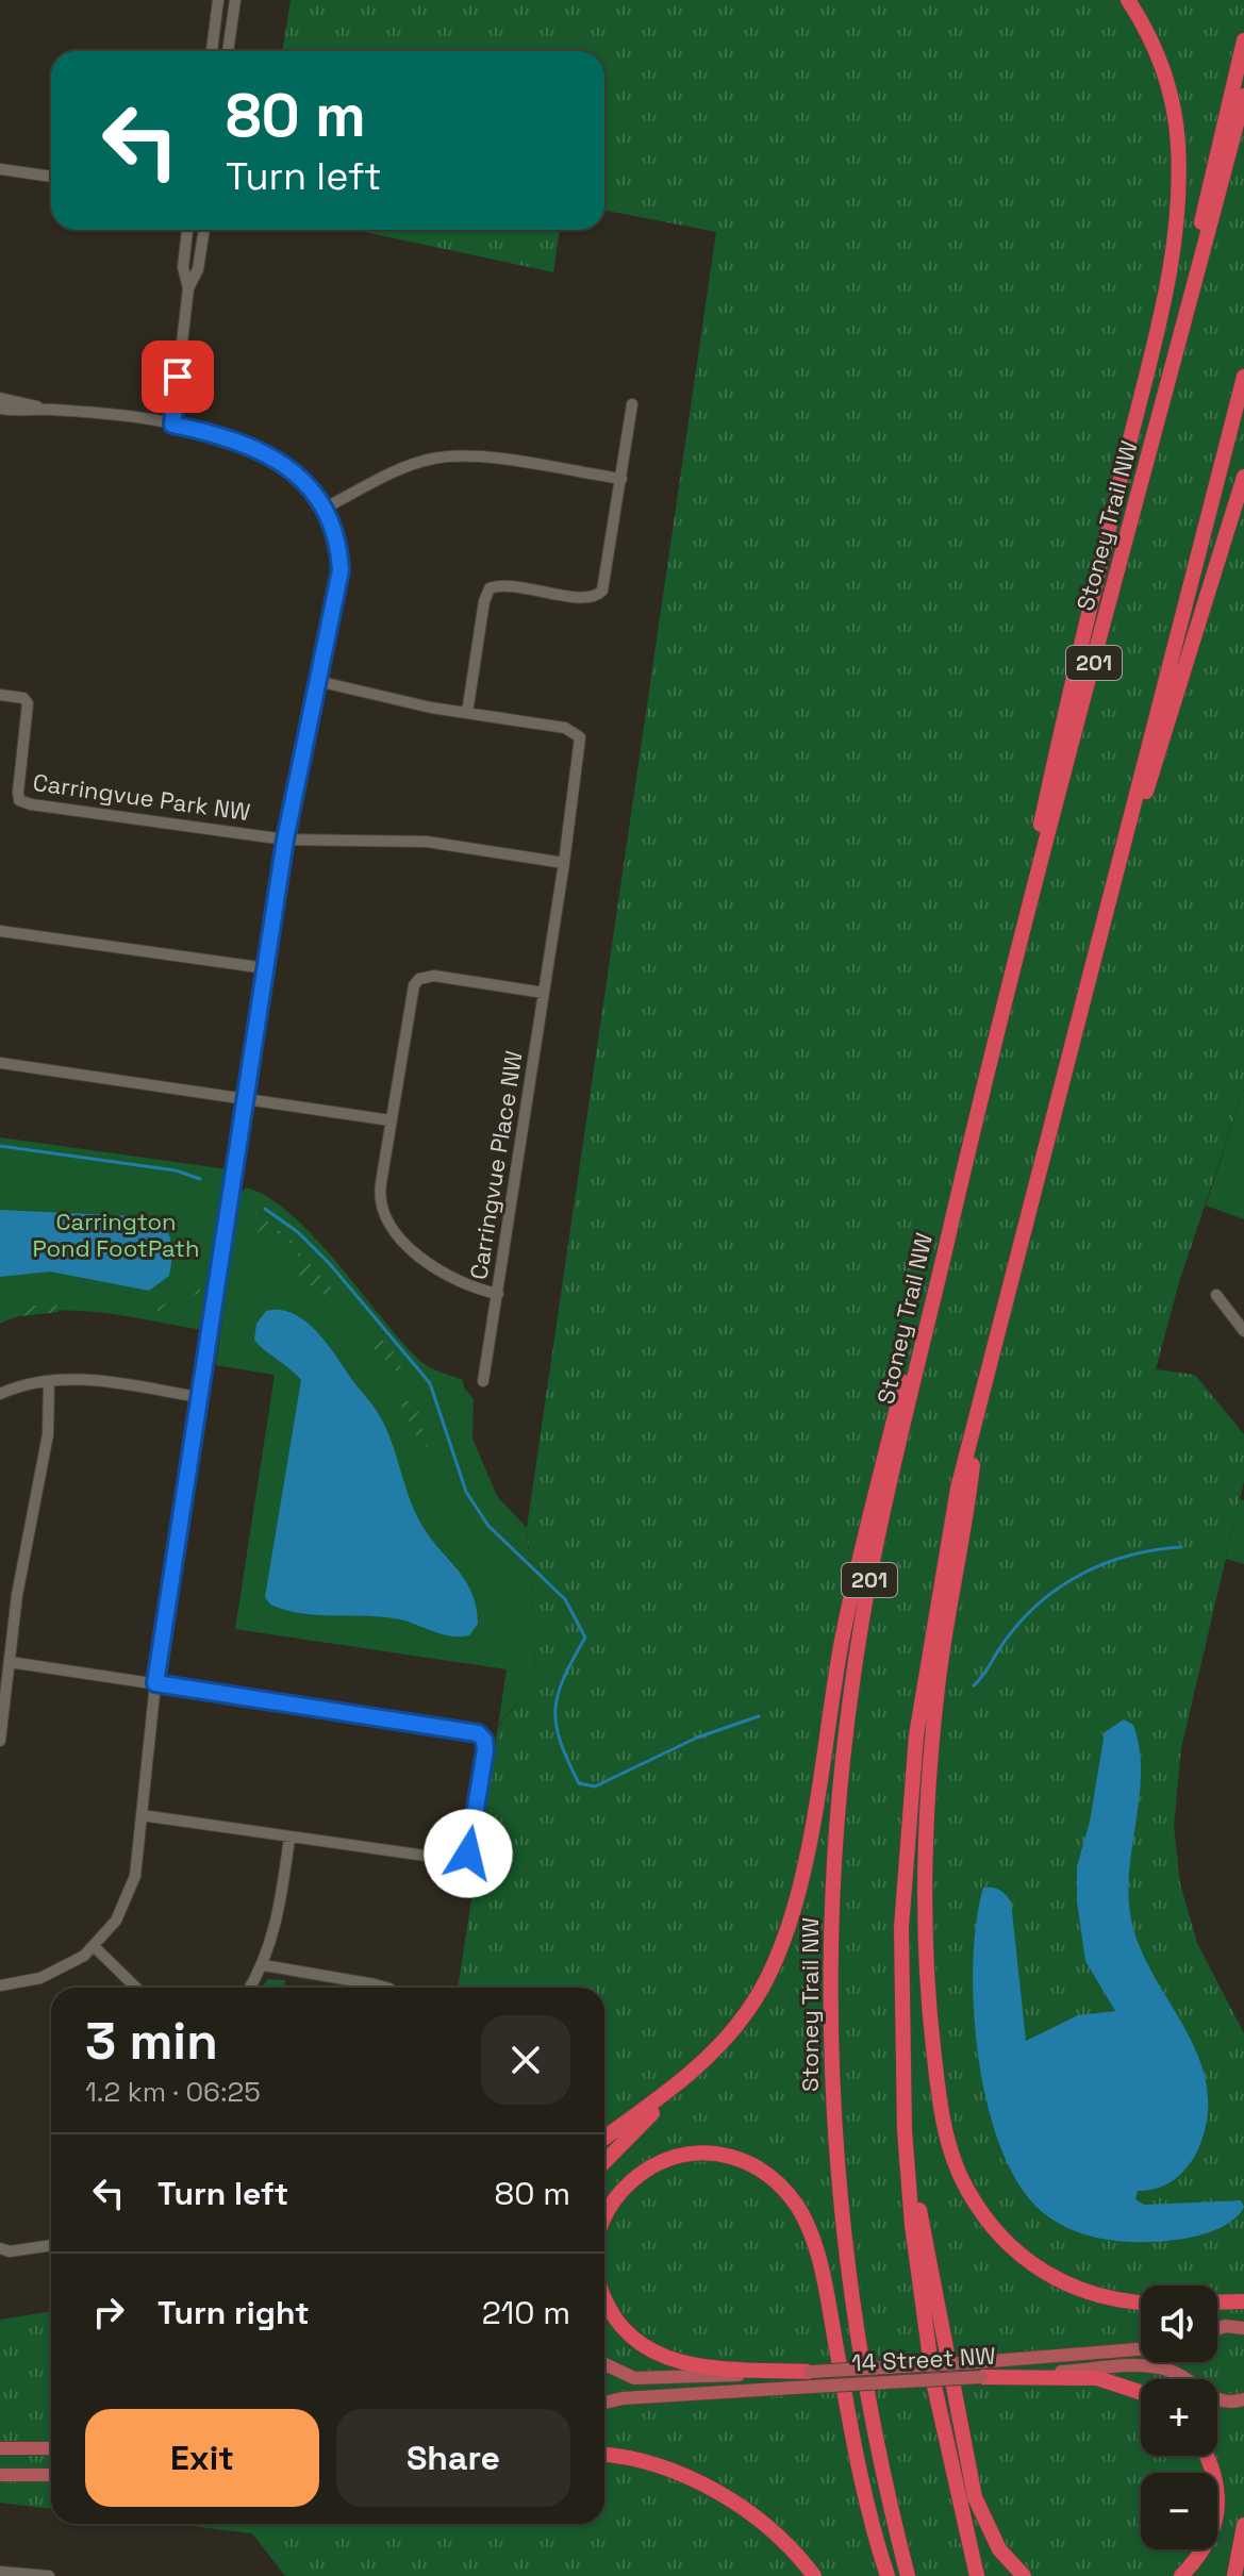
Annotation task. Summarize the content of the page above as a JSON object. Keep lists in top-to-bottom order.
{
  "streets": {
    "highway": ["Stoney Trail NW", "201"],
    "main road": ["14 Street NW"],
    "street": ["Carringvue Park NW", "Carringvue Place NW"]
  },
  "parks": ["Carrington Pond FootPath"],
  "page": {
    "turn": ["80 m", "Turn left"],
    "heading": ["3 min", "1.2 km · 06:25"],
    "list": [
      {
        "name": "Turn left",
        "value": "80 m"
      },
      {
        "name": "Turn right",
        "value": "210 m"
      }
    ],
    "map_buttons": ["+", "−"],
    "buttons": ["Exit", "Share"]
  }
}
